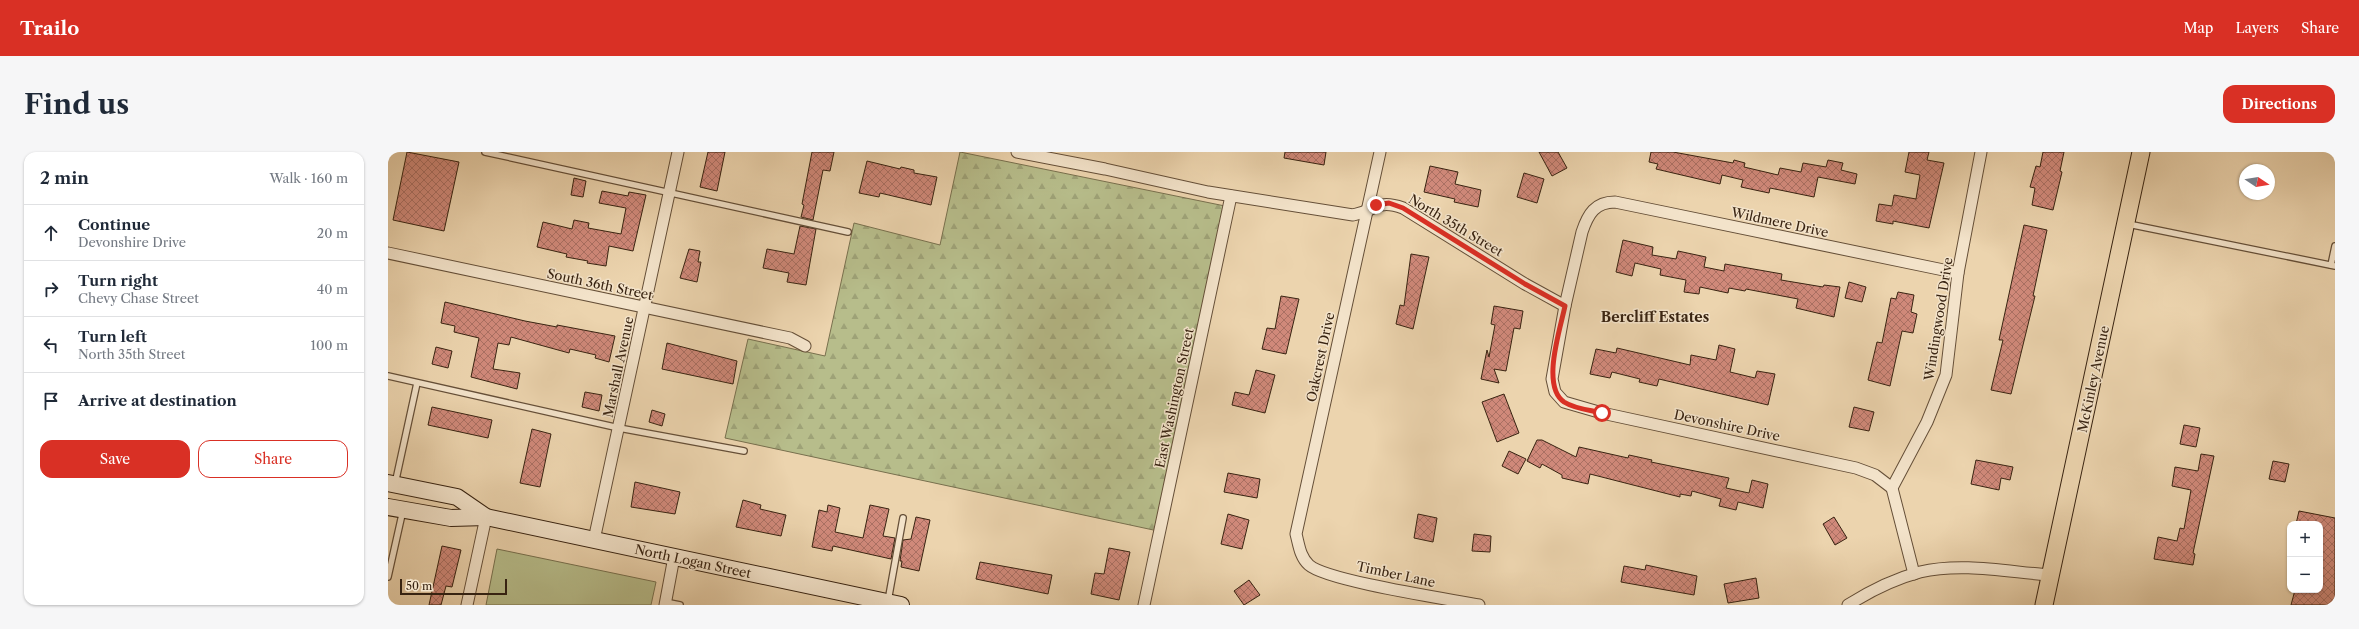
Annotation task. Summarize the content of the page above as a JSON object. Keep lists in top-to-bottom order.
{
  "streets": {
    "main road": ["McKinley Avenue"],
    "street": [
      "Wildmere Drive",
      "North 35th Street",
      "South 36th Street",
      "Windingwood Drive",
      "Oakcrest Drive",
      "Marshall Avenue",
      "East Washington Street",
      "Devonshire Drive",
      "North Logan Street",
      "Timber Lane"
    ]
  },
  "crossings": [
    ["Wildmere Drive", "North 35th Street"],
    ["Wildmere Drive", "Windingwood Drive"],
    ["Wildmere Drive", "Devonshire Drive"],
    ["North 35th Street", "Oakcrest Drive"],
    ["North 35th Street", "East Washington Street"],
    ["North 35th Street", "Devonshire Drive"],
    ["South 36th Street", "Marshall Avenue"],
    ["Windingwood Drive", "Devonshire Drive"],
    ["Oakcrest Drive", "Timber Lane"],
    ["Marshall Avenue", "North Logan Street"]
  ],
  "districts": ["Bercliff Estates"],
  "scale_bar": "50 m",
  "north": "right",
  "page": {
    "header": "Trailo",
    "nav": ["Map", "Layers", "Share"],
    "buttons": [
      "Directions",
      ["Save", "Share"]
    ],
    "title": "Find us",
    "heading": ["2 min", "Walk · 160 m"],
    "list": [
      ["Continue", "Devonshire Drive", "20 m"],
      ["Turn right", "Chevy Chase Street", "40 m"],
      ["Turn left", "North 35th Street", "100 m"],
      "Arrive at destination"
    ],
    "map_buttons": ["+", "−"],
    "scale": "50 m"
  }
}
